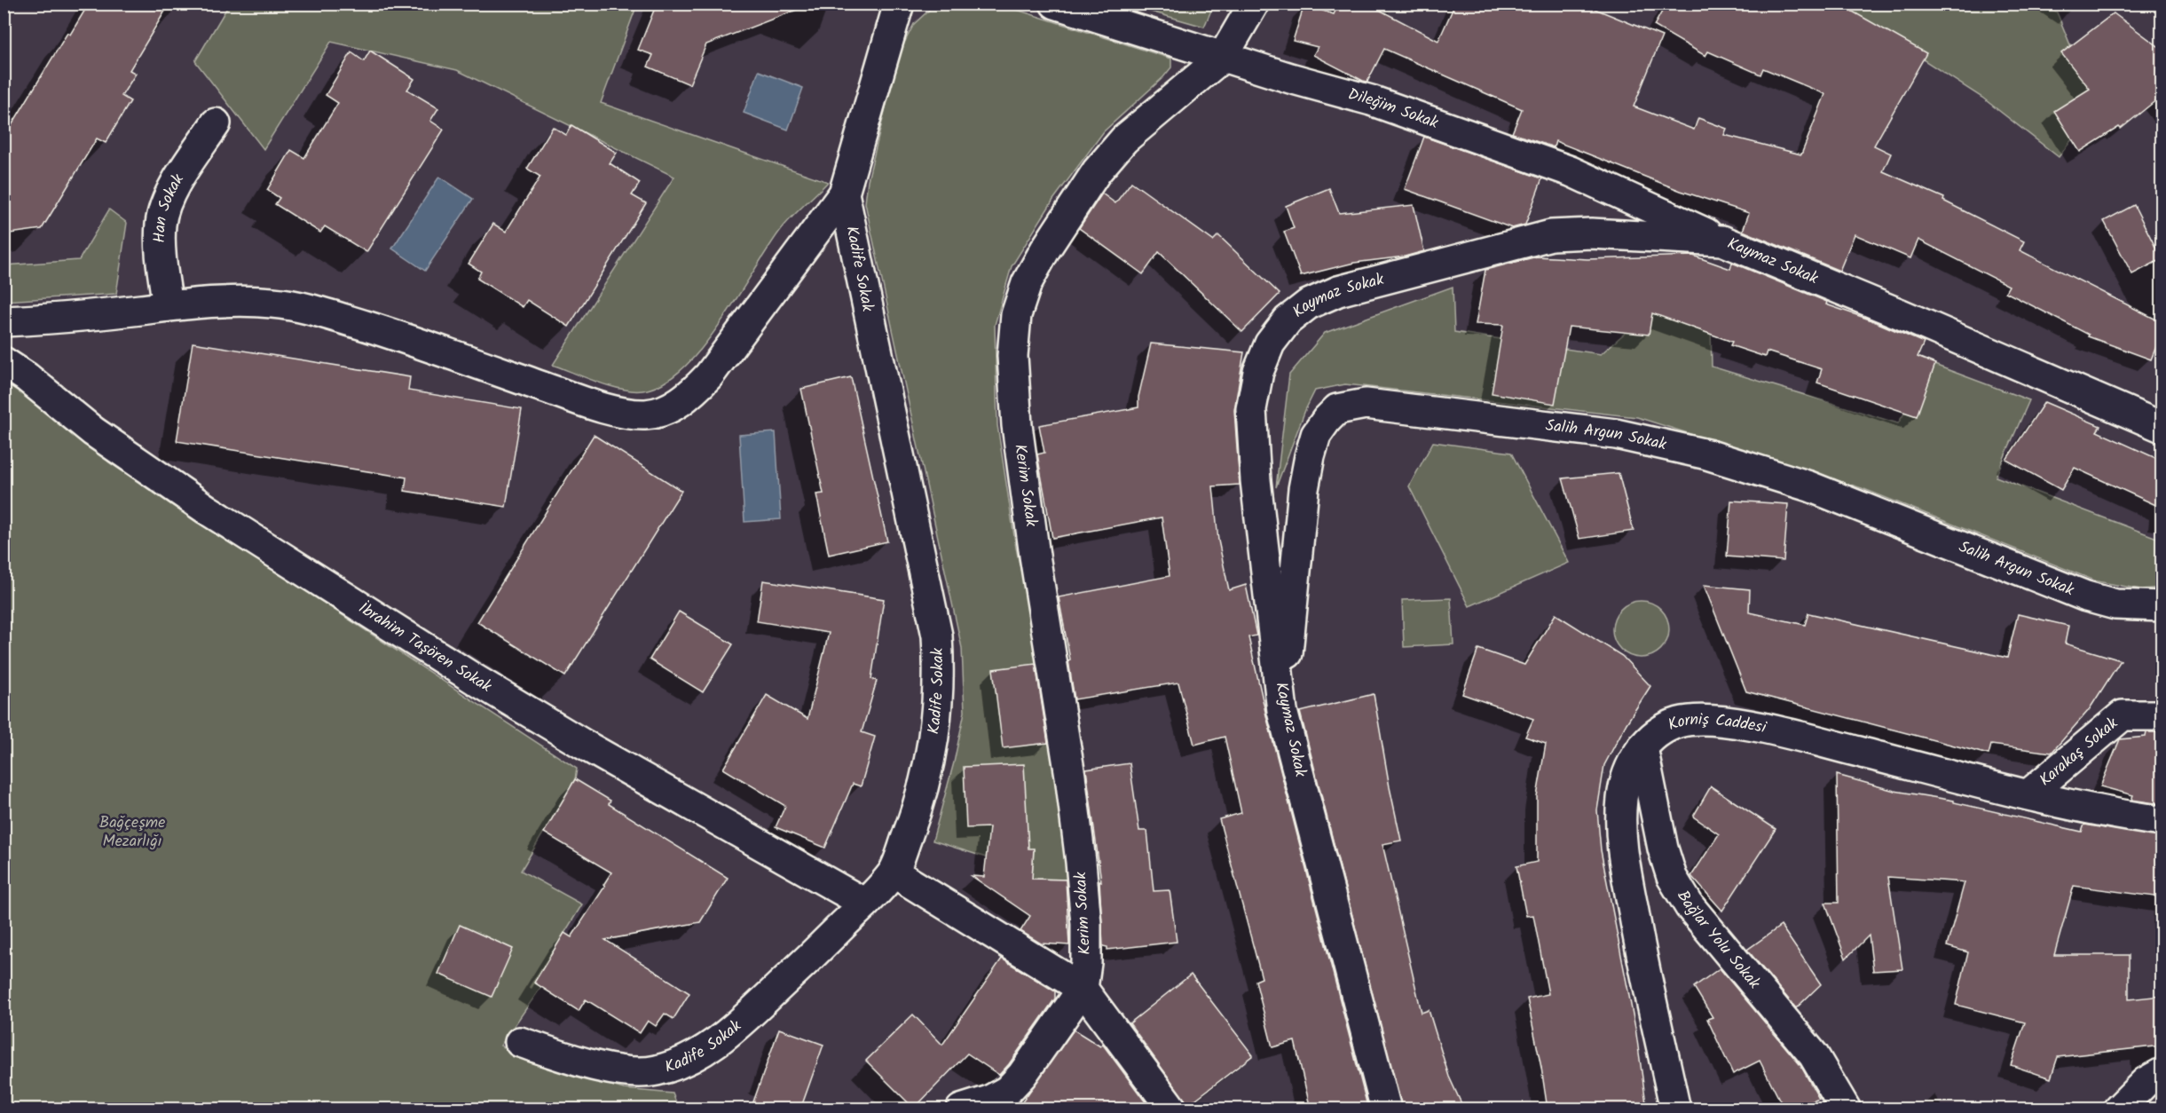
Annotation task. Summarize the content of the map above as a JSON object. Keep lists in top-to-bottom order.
{
  "streets": {
    "street": [
      "Dileğim Sokak",
      "Han Sokak",
      "Kaymaz Sokak",
      "Kadife Sokak",
      "Salih Argun Sokak",
      "Kerim Sokak",
      "İbrahim Taşören Sokak",
      "Korniş Caddesi",
      "Karakaş Sokak",
      "Bağlar Yolu Sokak"
    ]
  },
  "crossings": [
    ["Dileğim Sokak", "Kaymaz Sokak"],
    ["Dileğim Sokak", "Kerim Sokak"],
    ["Kaymaz Sokak", "Salih Argun Sokak"],
    ["Kadife Sokak", "İbrahim Taşören Sokak"],
    ["Korniş Caddesi", "Karakaş Sokak"],
    ["Korniş Caddesi", "Bağlar Yolu Sokak"]
  ],
  "parks": ["Bağçeşme Mezarlığı"]
}
